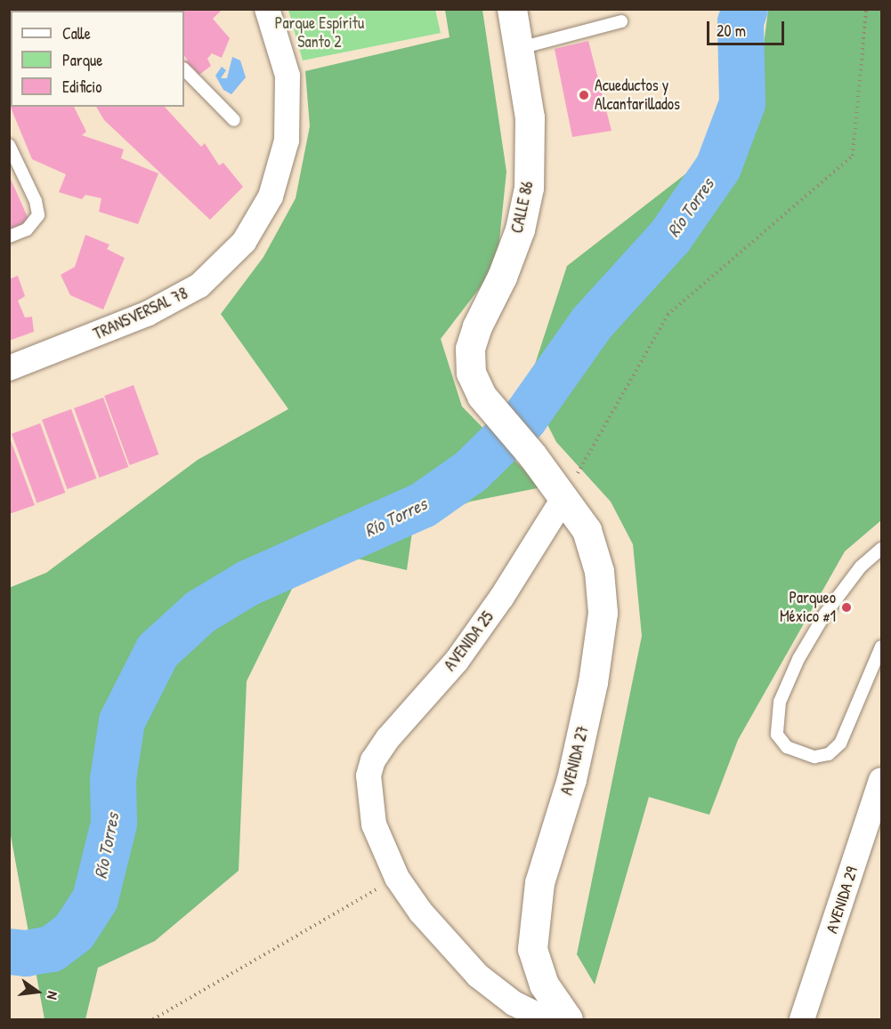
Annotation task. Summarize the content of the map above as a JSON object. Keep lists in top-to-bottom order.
{
  "streets": {
    "street": [
      "CALLE 86",
      "TRANSVERSAL 78",
      "AVENIDA 25",
      "AVENIDA 27",
      "AVENIDA 29"
    ]
  },
  "crossings": [
    ["CALLE 86", "AVENIDA 27"],
    ["AVENIDA 25", "AVENIDA 27"]
  ],
  "water": ["Río Torres"],
  "parks": ["Parque Espíritu Santo 2"],
  "places": ["Acueductos y Alcantarillados", "Parqueo México #1"],
  "legend": ["Calle", "Parque", "Edificio"],
  "scale_bar": "20 m",
  "north": "right"
}
